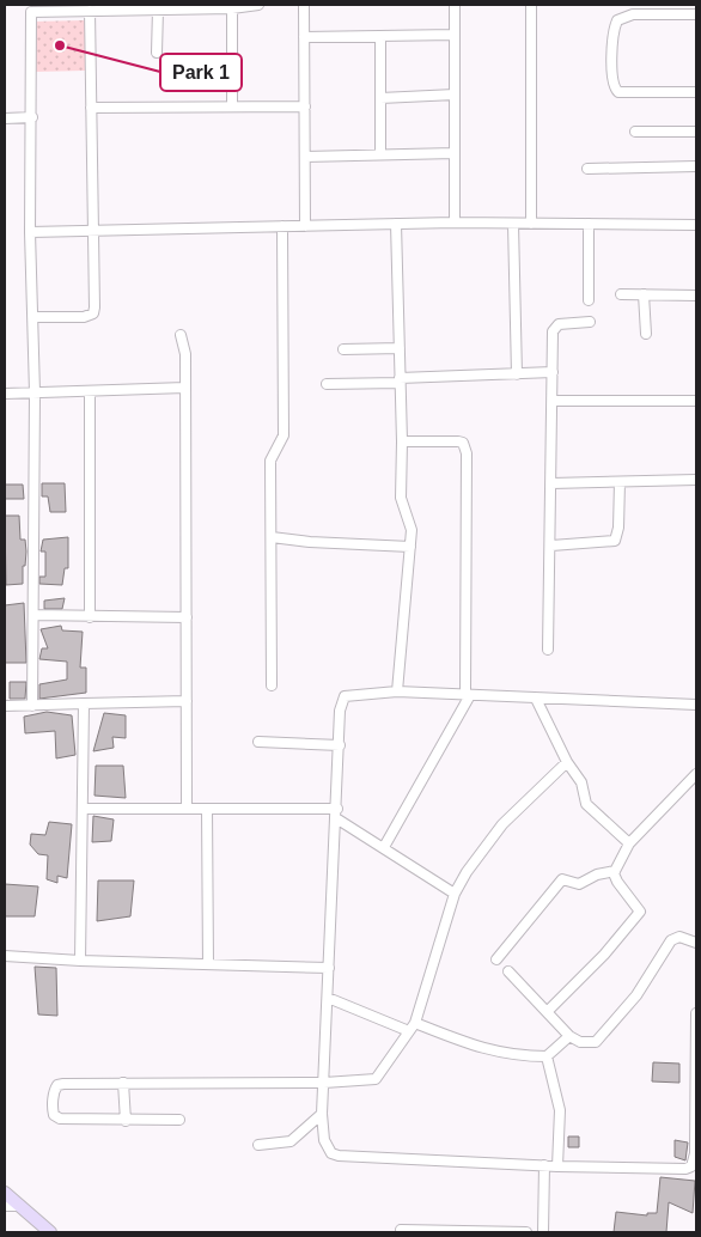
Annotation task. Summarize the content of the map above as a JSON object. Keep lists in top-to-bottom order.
{
  "places": ["Park 1"]
}
